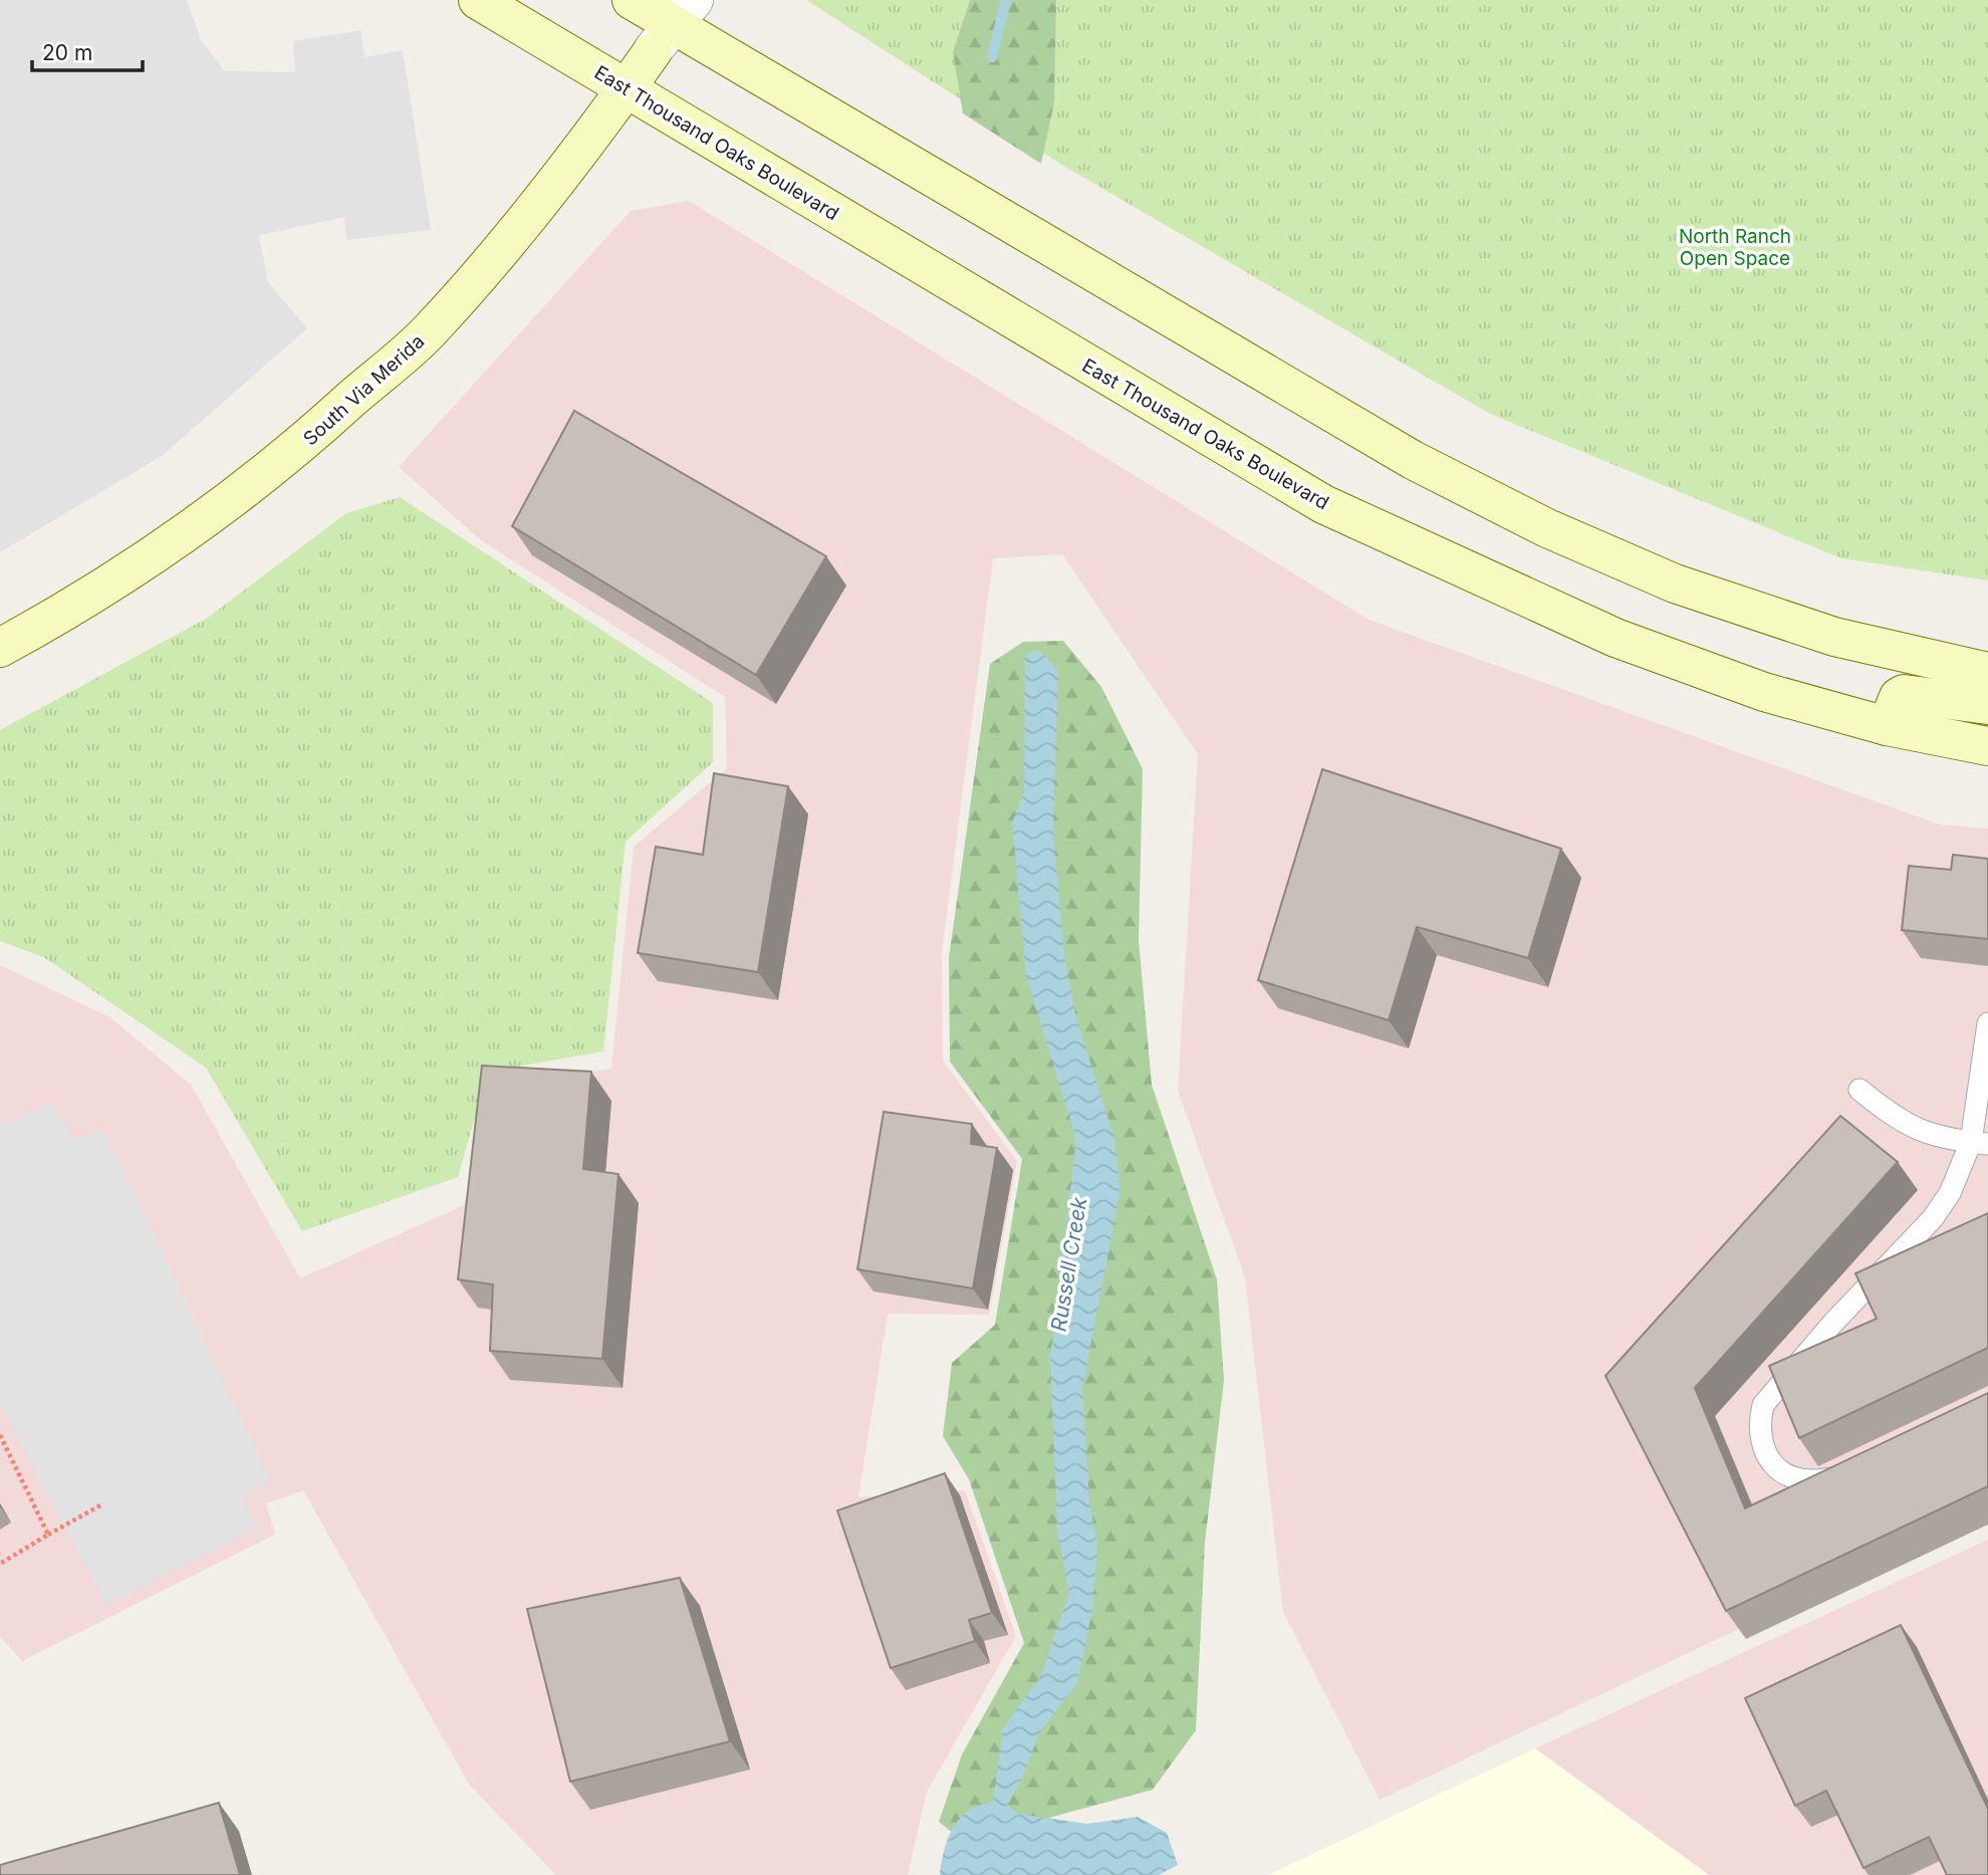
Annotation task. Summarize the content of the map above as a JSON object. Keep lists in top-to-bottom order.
{
  "streets": {
    "main road": ["East Thousand Oaks Boulevard", "South Via Merida"]
  },
  "crossings": [
    ["East Thousand Oaks Boulevard", "South Via Merida"]
  ],
  "water": ["Russell Creek"],
  "parks": ["North Ranch Open Space"],
  "scale_bar": "20 m"
}
